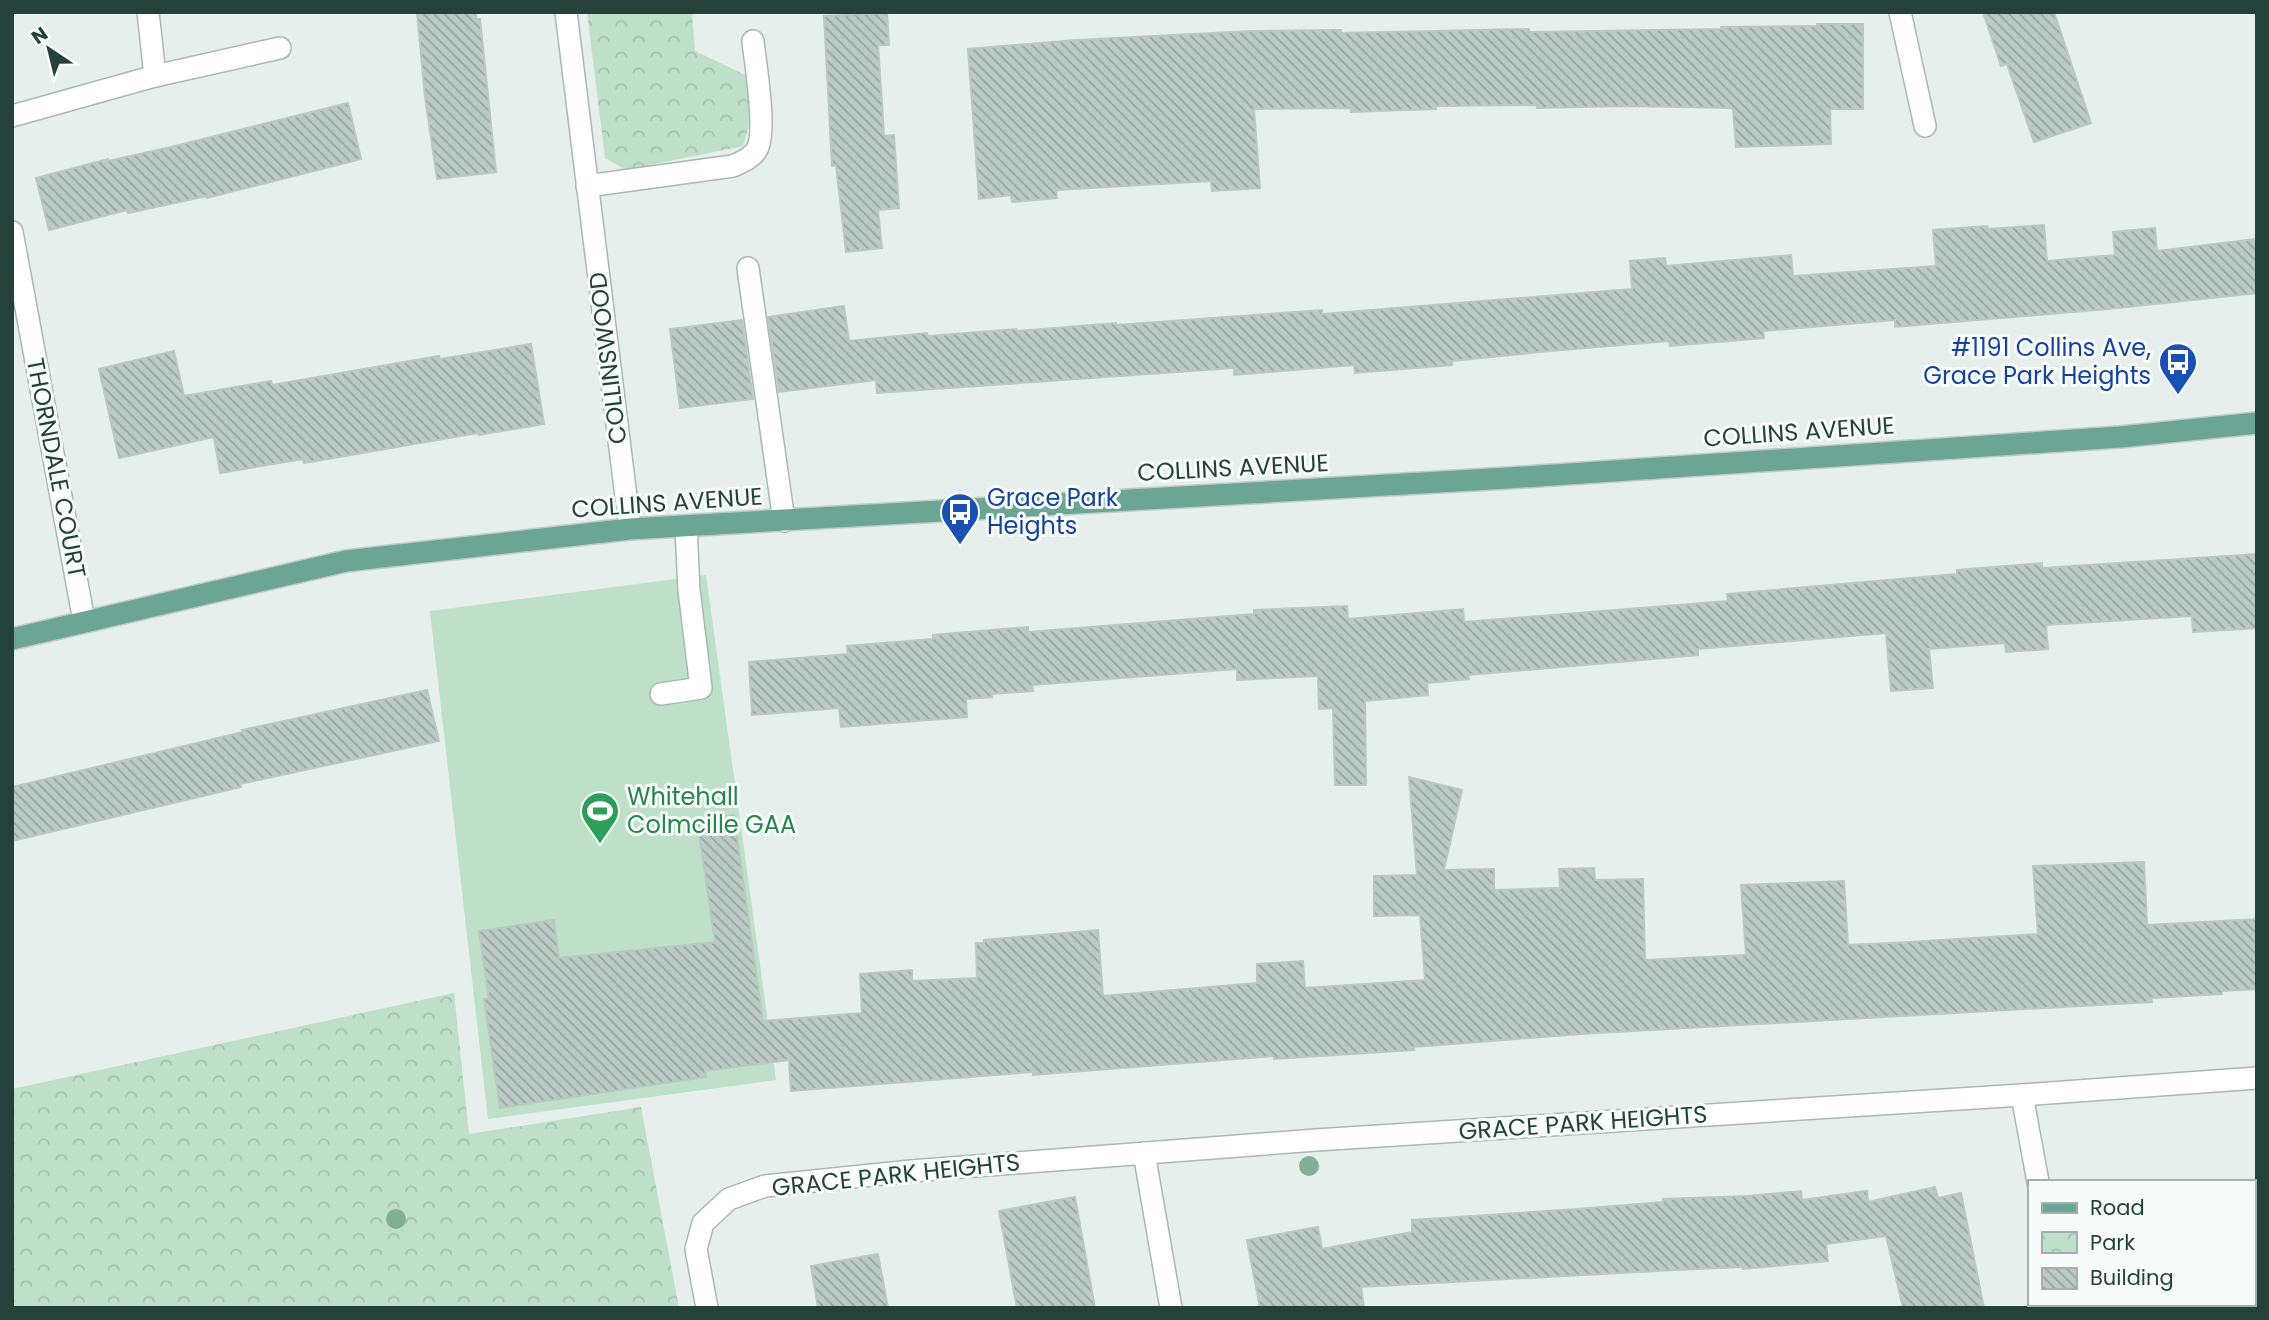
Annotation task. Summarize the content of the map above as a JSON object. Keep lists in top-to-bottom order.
{
  "streets": {
    "main road": ["COLLINS AVENUE"],
    "street": ["COLLINSWOOD", "THORNDALE COURT", "GRACE PARK HEIGHTS"]
  },
  "crossings": [
    ["COLLINSWOOD", "COLLINS AVENUE"],
    ["COLLINS AVENUE", "THORNDALE COURT"]
  ],
  "places": {
    "bus stop": ["#1191 Collins Ave, Grace Park Heights", "Grace Park Heights"],
    "sports": ["Whitehall Colmcille GAA"]
  },
  "legend": ["Road", "Park", "Building"],
  "north": "top left"
}
